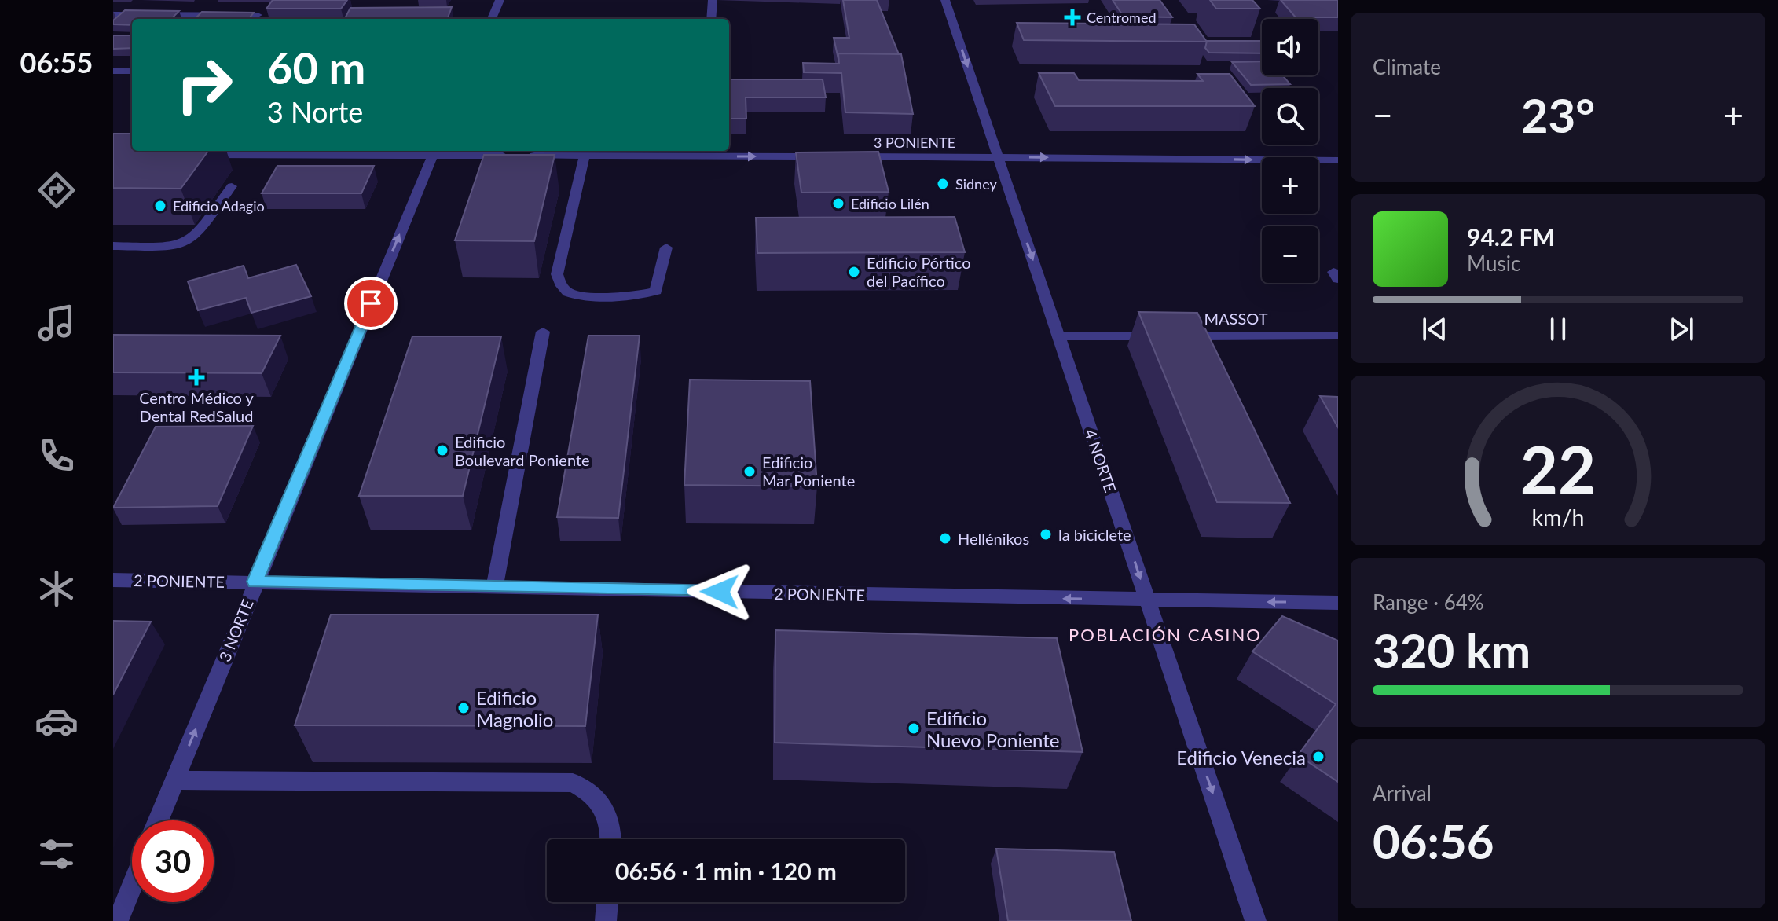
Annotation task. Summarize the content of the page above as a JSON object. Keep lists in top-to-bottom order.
{
  "streets": {
    "street": [
      "3 PONIENTE",
      "MASSOT",
      "4 NORTE",
      "2 PONIENTE",
      "3 NORTE"
    ]
  },
  "crossings": [
    ["3 PONIENTE", "4 NORTE"],
    ["MASSOT", "4 NORTE"],
    ["4 NORTE", "2 PONIENTE"],
    ["2 PONIENTE", "3 NORTE"]
  ],
  "one_way": [
    "3 PONIENTE",
    "4 NORTE",
    "2 PONIENTE",
    "3 NORTE"
  ],
  "districts": ["POBLACIÓN CASINO"],
  "places": {
    "health": ["Centromed", "Centro Médico y Dental RedSalud"],
    "other": [
      "Sidney",
      "Edificio Lilén",
      "Edificio Adagio",
      "Edificio Pórtico del Pacífico",
      "Edificio Boulevard Poniente",
      "Edificio Mar Poniente",
      "la biciclete",
      "Hellénikos",
      "Edificio Magnolio",
      "Edificio Nuevo Poniente",
      "Edificio Venecia"
    ]
  },
  "page": {
    "tabs": "06:55",
    "tile": [
      "Climate",
      ["Range · 64%", "320 km"],
      ["Arrival", "06:56"]
    ],
    "map_buttons": ["+", "−"],
    "turn": ["60 m", "3 Norte"],
    "heat": ["−", "23°", "+"],
    "song": ["94.2 FM", "Music"],
    "limit": "30",
    "trip": "06:56 · 1 min · 120 m",
    "gauge": ["22", "km/h"]
  }
}
